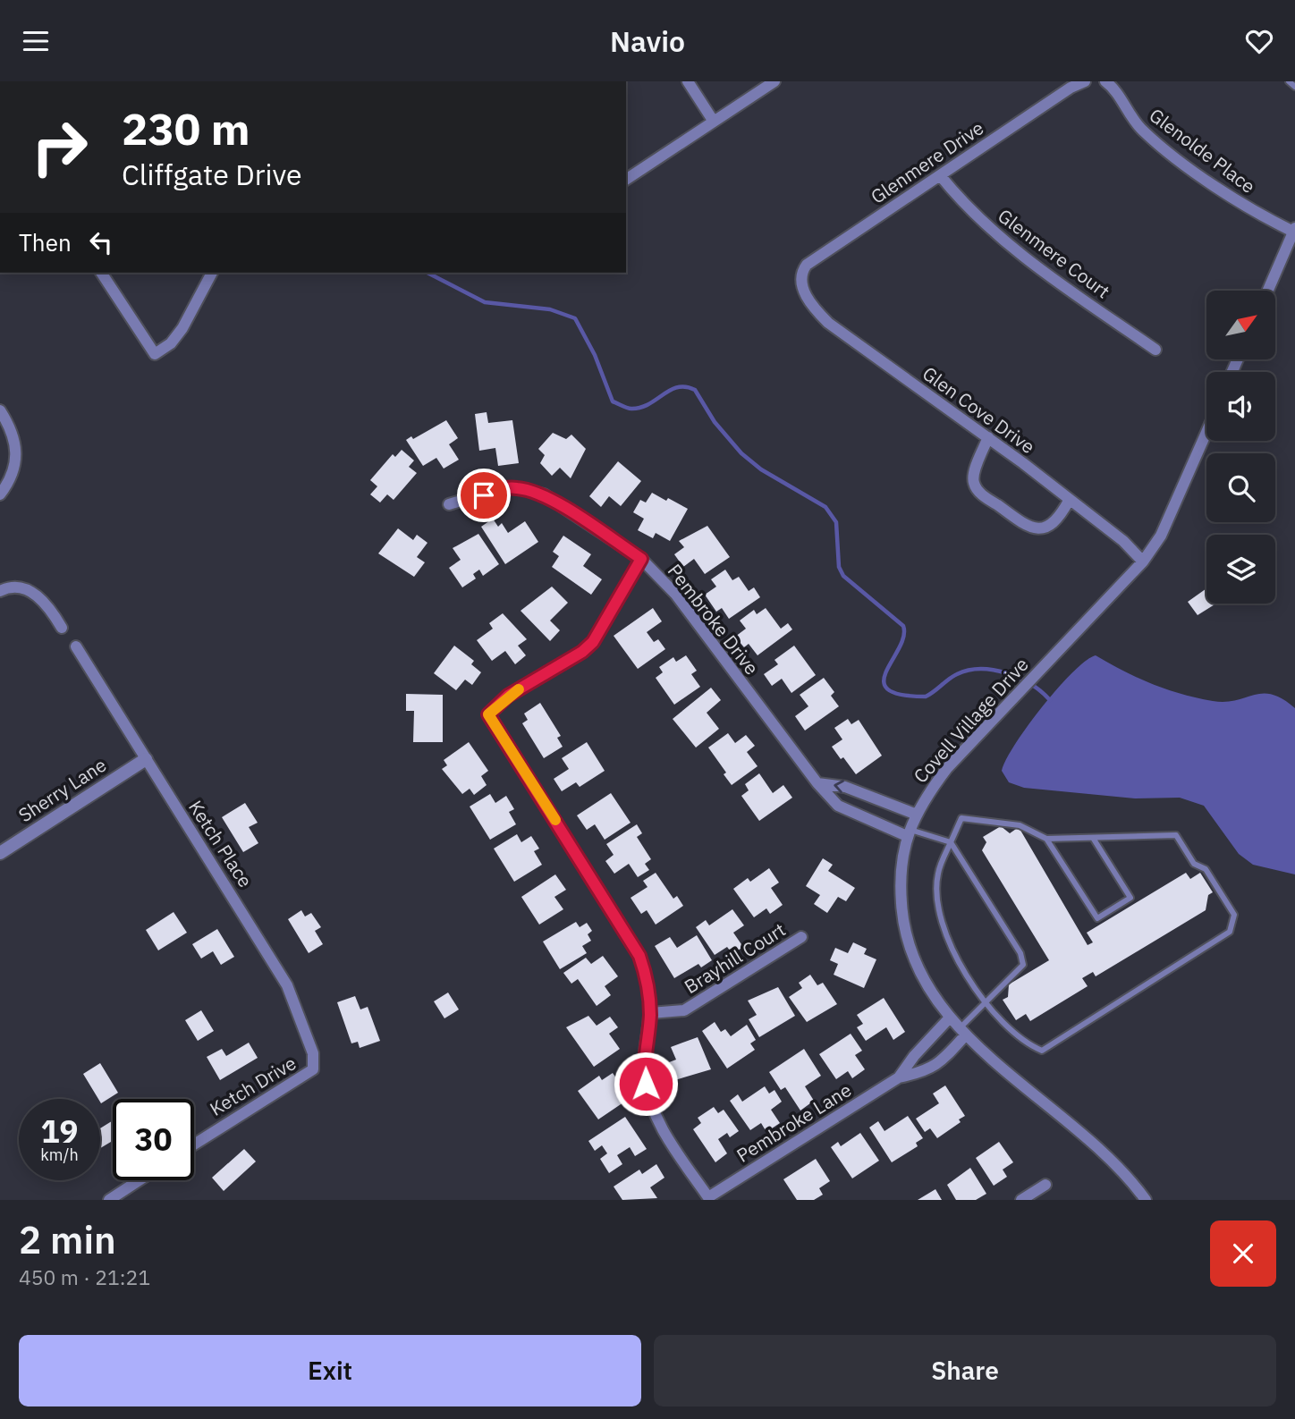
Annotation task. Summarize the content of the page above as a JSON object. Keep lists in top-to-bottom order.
{
  "streets": {
    "street": [
      "Glenolde Place",
      "Glenmere Drive",
      "Glenmere Court",
      "Glen Cove Drive",
      "Pembroke Drive",
      "Covell Village Drive",
      "Sherry Lane",
      "Ketch Place",
      "Brayhill Court",
      "Ketch Drive",
      "Pembroke Lane"
    ]
  },
  "crossings": [
    ["Glenmere Drive", "Glenmere Court"],
    ["Glenmere Drive", "Glen Cove Drive"],
    ["Glen Cove Drive", "Covell Village Drive"],
    ["Pembroke Drive", "Covell Village Drive"],
    ["Covell Village Drive", "Pembroke Lane"],
    ["Sherry Lane", "Ketch Place"],
    ["Ketch Place", "Ketch Drive"]
  ],
  "north": "top right",
  "page": {
    "header": "Navio",
    "turn": ["230 m", "Cliffgate Drive"],
    "then": "Then",
    "speed": "19 km/h",
    "limit": "30",
    "heading": ["2 min", "450 m · 21:21"],
    "buttons": ["Exit", "Share"]
  }
}
